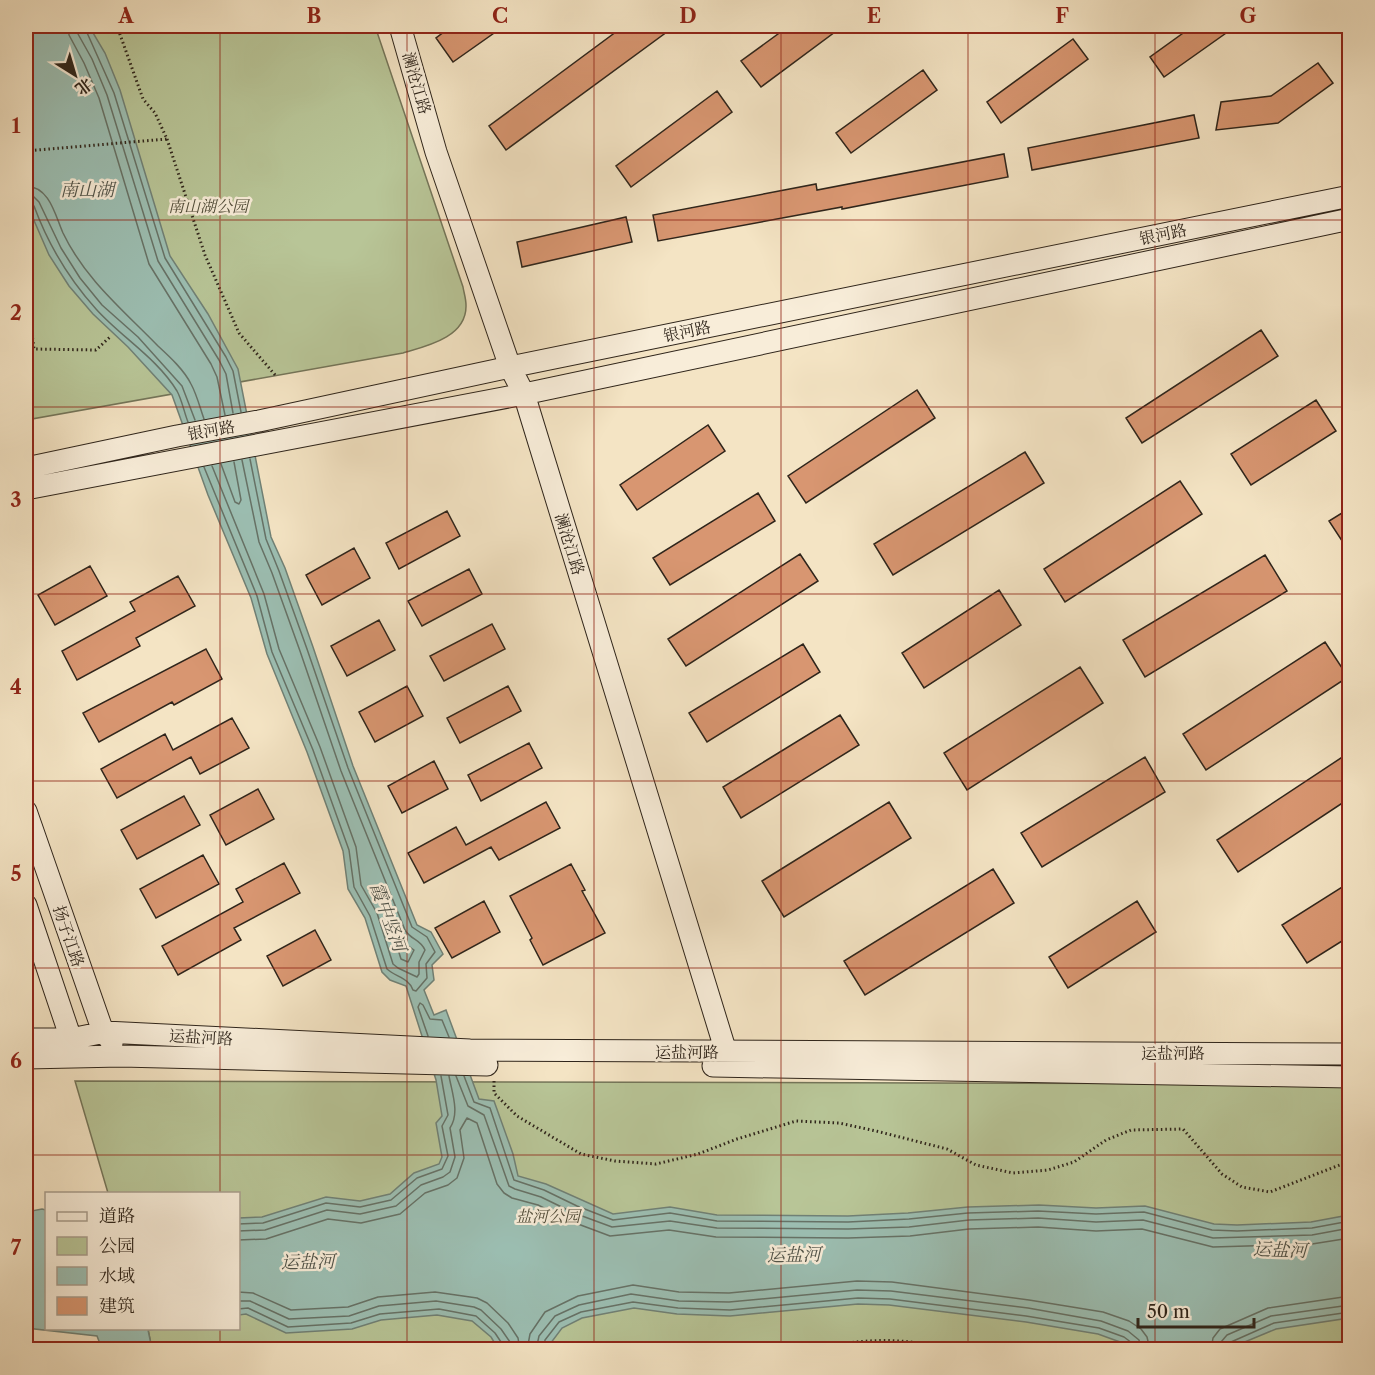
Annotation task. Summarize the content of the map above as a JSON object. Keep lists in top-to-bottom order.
{
  "streets": {
    "main road": [
      "澜沧江路",
      "银河路",
      "扬子江路",
      "运盐河路"
    ]
  },
  "crossings": [
    ["澜沧江路", "银河路"],
    ["澜沧江路", "运盐河路"],
    ["扬子江路", "运盐河路"]
  ],
  "water": ["南山湖", "霞中竖河", "运盐河"],
  "parks": ["南山湖公园", "盐河公园"],
  "legend": [
    "道路",
    "公园",
    "水域",
    "建筑"
  ],
  "scale_bar": "50 m",
  "north": "bottom right",
  "grid": {
    "columns": [
      "A",
      "B",
      "C",
      "D",
      "E",
      "F",
      "G"
    ],
    "rows": [
      "1",
      "2",
      "3",
      "4",
      "5",
      "6",
      "7"
    ]
  }
}
